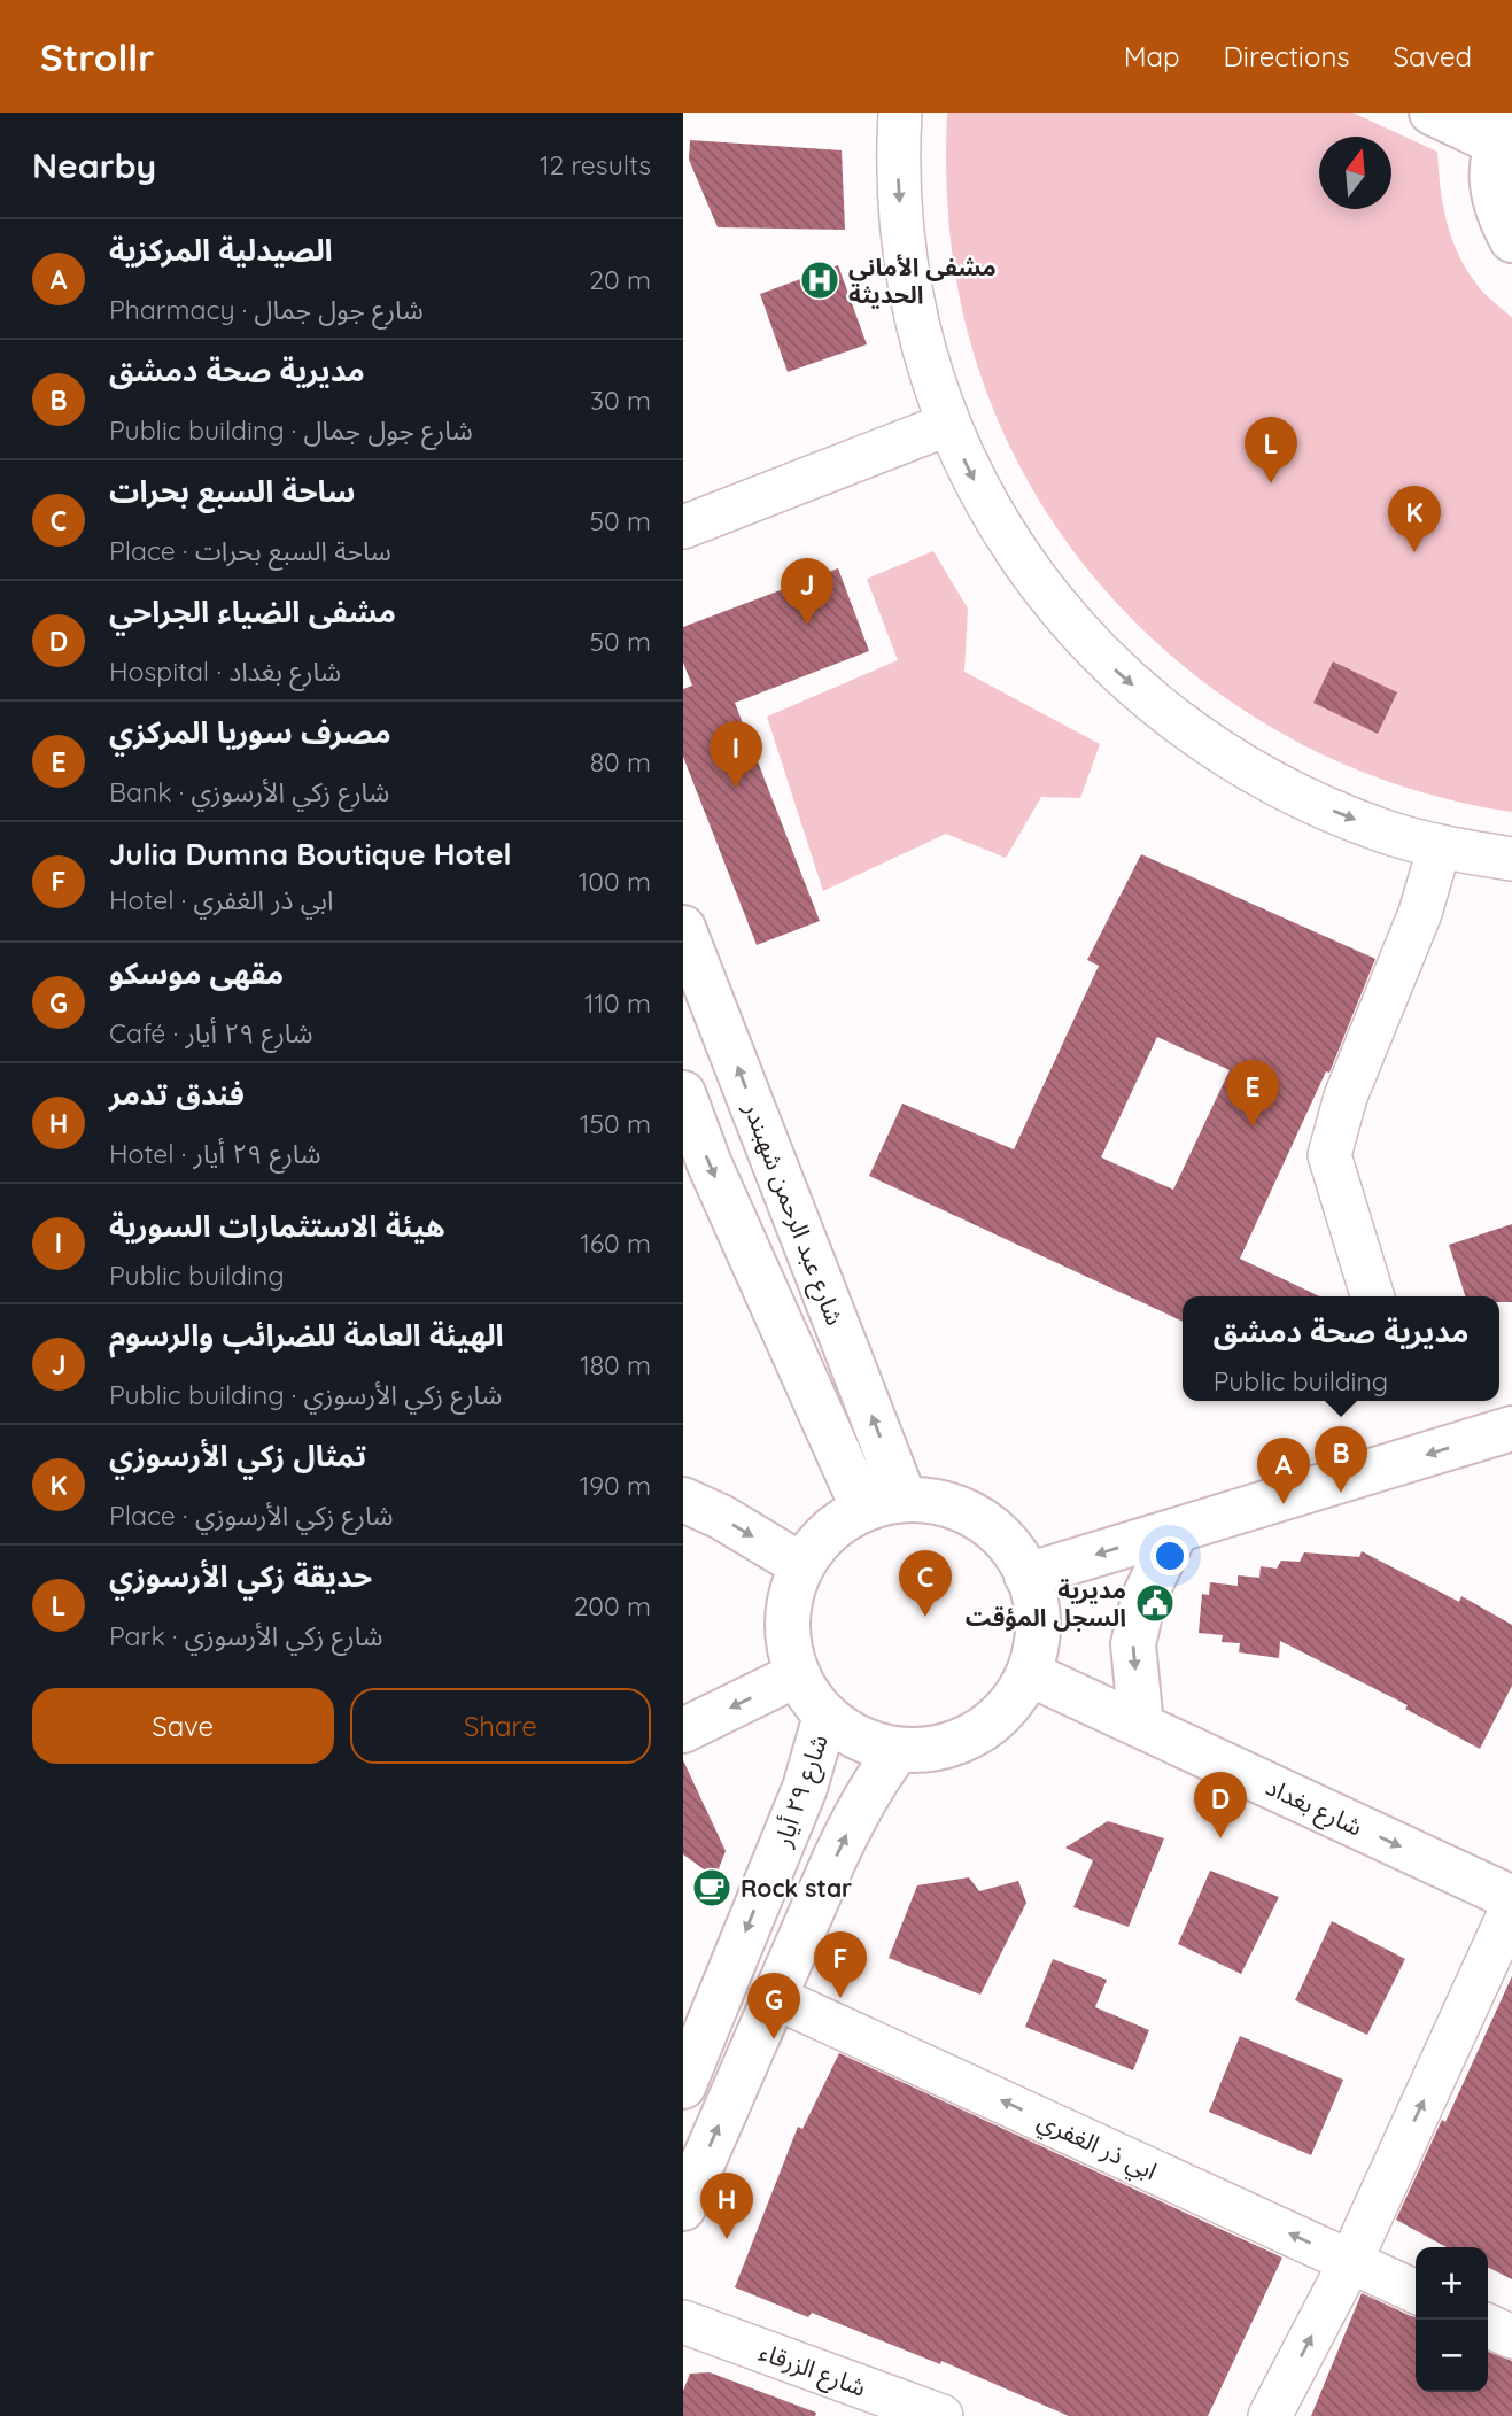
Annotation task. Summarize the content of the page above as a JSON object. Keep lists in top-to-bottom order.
{
  "streets": {
    "main road": ["شارع عبد الرحمن شهبندر", "شارع ٢٩ أيار", "شارع بغداد"],
    "street": ["ابي ذر الغفري", "شارع الزرقاء"]
  },
  "crossings": [
    ["شارع عبد الرحمن شهبندر", "شارع ٢٩ أيار"],
    ["شارع عبد الرحمن شهبندر", "شارع بغداد"],
    ["شارع ٢٩ أيار", "شارع بغداد"]
  ],
  "one_way": ["شارع بغداد", "ابي ذر الغفري"],
  "places": {
    "hospital": ["مشفى الأماني الحديثة"],
    "public building": ["مديرية السجل المؤقت"],
    "cafe": ["Rock star"]
  },
  "north": "top",
  "page": {
    "header": "Strollr",
    "nav": ["Map", "Directions", "Saved"],
    "heading": ["Nearby", "12 results"],
    "list": [
      {
        "mark": "A",
        "name": "الصيدلية المركزية",
        "note": "Pharmacy · شارع جول جمال",
        "value": "20 m"
      },
      {
        "mark": "B",
        "name": "مديرية صحة دمشق",
        "note": "Public building · شارع جول جمال",
        "value": "30 m"
      },
      {
        "mark": "C",
        "name": "ساحة السبع بحرات",
        "note": "Place · ساحة السبع بحرات",
        "value": "50 m"
      },
      {
        "mark": "D",
        "name": "مشفى الضياء الجراحي",
        "note": "Hospital · شارع بغداد",
        "value": "50 m"
      },
      {
        "mark": "E",
        "name": "مصرف سوريا المركزي",
        "note": "Bank · شارع زكي الأرسوزي",
        "value": "80 m"
      },
      {
        "mark": "F",
        "name": "Julia Dumna Boutique Hotel",
        "note": "Hotel · ابي ذر الغفري",
        "value": "100 m"
      },
      {
        "mark": "G",
        "name": "مقهى موسكو",
        "note": "Café · شارع ٢٩ أيار",
        "value": "110 m"
      },
      {
        "mark": "H",
        "name": "فندق تدمر",
        "note": "Hotel · شارع ٢٩ أيار",
        "value": "150 m"
      },
      {
        "mark": "I",
        "name": "هيئة الاستثمارات السورية",
        "note": "Public building",
        "value": "160 m"
      },
      {
        "mark": "J",
        "name": "الهيئة العامة للضرائب والرسوم",
        "note": "Public building · شارع زكي الأرسوزي",
        "value": "180 m"
      },
      {
        "mark": "K",
        "name": "تمثال زكي الأرسوزي",
        "note": "Place · شارع زكي الأرسوزي",
        "value": "190 m"
      },
      {
        "mark": "L",
        "name": "حديقة زكي الأرسوزي",
        "note": "Park · شارع زكي الأرسوزي",
        "value": "200 m"
      }
    ],
    "pins": [
      "L",
      "K",
      "J",
      "I",
      "E",
      "B",
      "A",
      "C",
      "D",
      "F",
      "G",
      "H"
    ],
    "popup": ["مديرية صحة دمشق", "Public building"],
    "buttons": ["Save", "Share"],
    "map_buttons": ["+", "−"]
  }
}
